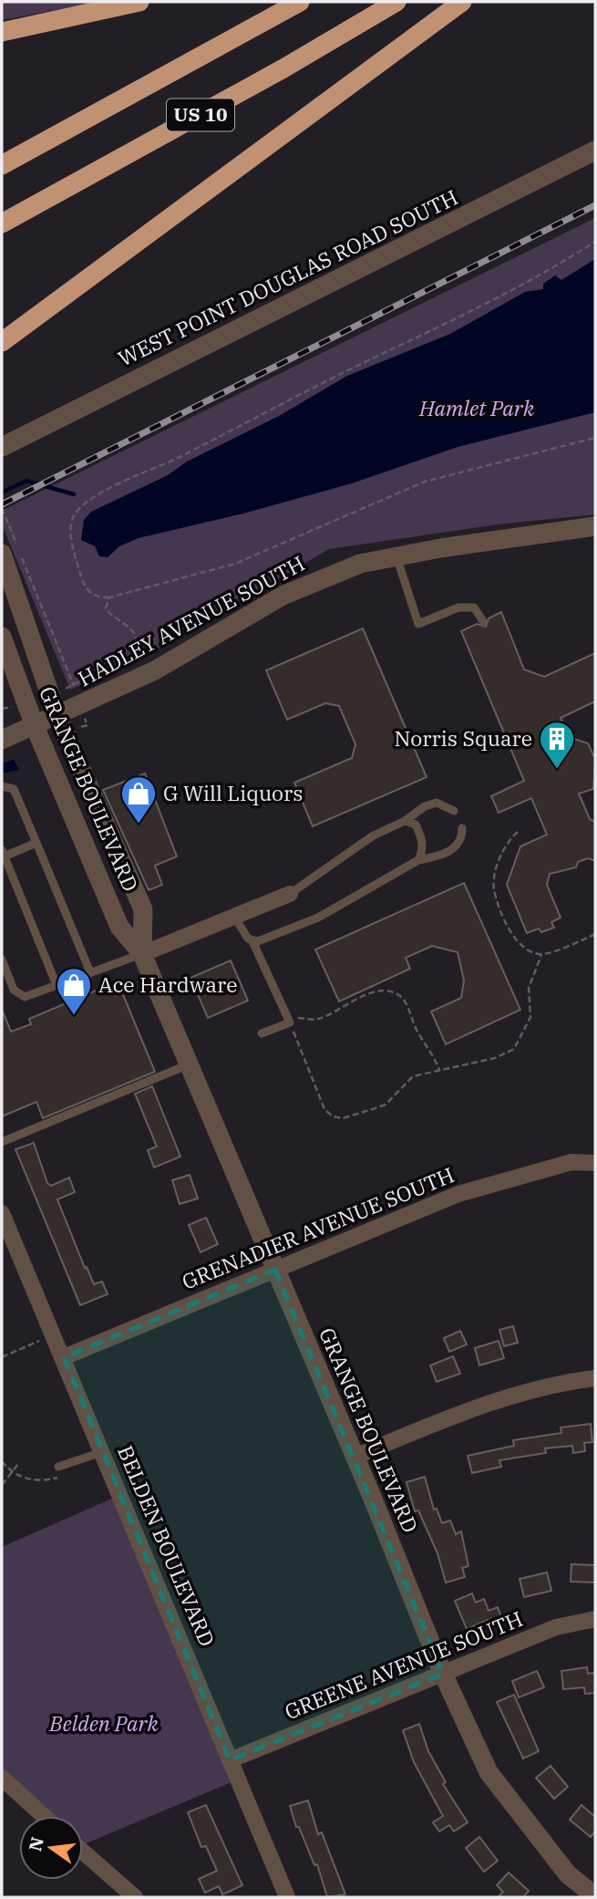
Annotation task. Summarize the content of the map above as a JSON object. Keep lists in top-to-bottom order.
{
  "streets": {
    "highway": ["US 10"],
    "street": [
      "WEST POINT DOUGLAS ROAD SOUTH",
      "HADLEY AVENUE SOUTH",
      "GRANGE BOULEVARD",
      "GRENADIER AVENUE SOUTH",
      "BELDEN BOULEVARD",
      "GREENE AVENUE SOUTH"
    ]
  },
  "crossings": [
    ["HADLEY AVENUE SOUTH", "GRANGE BOULEVARD"],
    ["GRANGE BOULEVARD", "GRENADIER AVENUE SOUTH"],
    ["GRANGE BOULEVARD", "GREENE AVENUE SOUTH"],
    ["GRENADIER AVENUE SOUTH", "BELDEN BOULEVARD"],
    ["BELDEN BOULEVARD", "GREENE AVENUE SOUTH"]
  ],
  "parks": ["Hamlet Park", "Belden Park"],
  "places": {
    "building": ["Norris Square"],
    "shop": ["G Will Liquors", "Ace Hardware"]
  },
  "north": "left"
}
